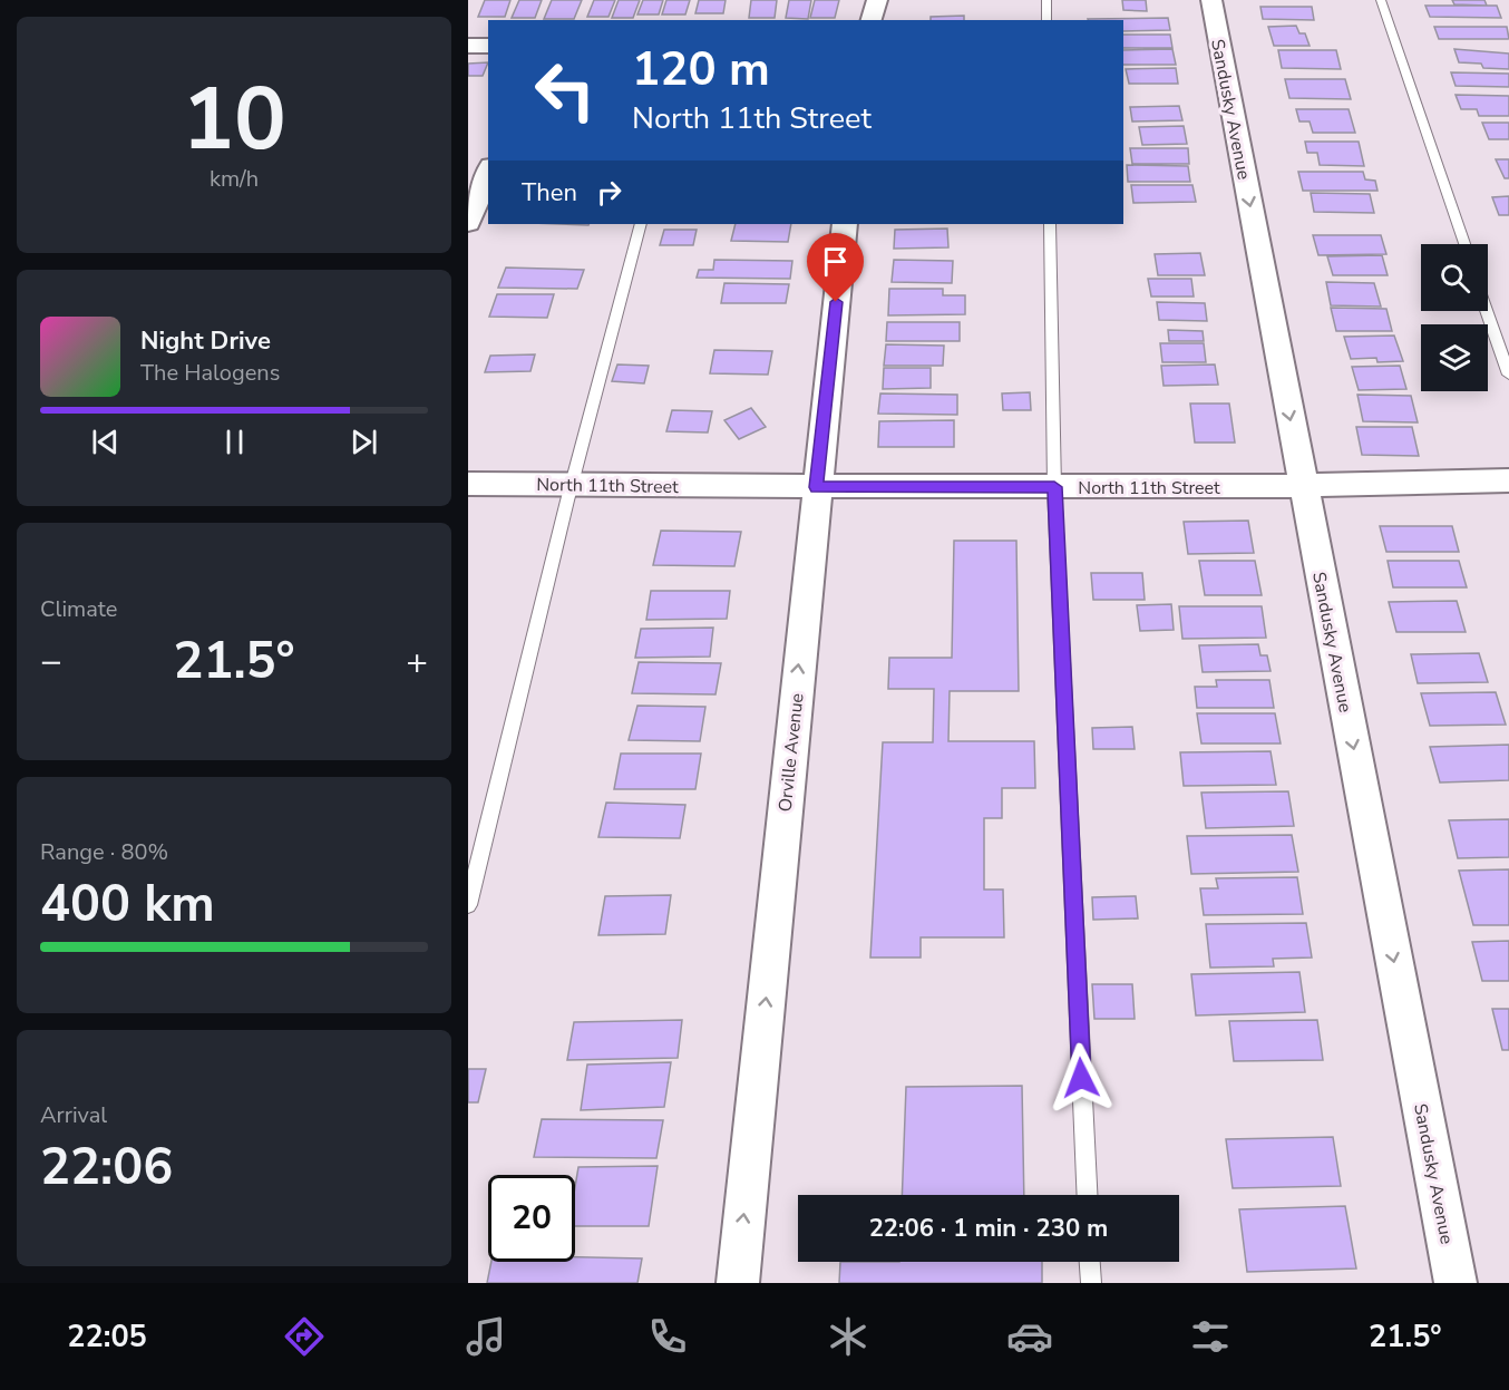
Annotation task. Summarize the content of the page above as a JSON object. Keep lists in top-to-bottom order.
{
  "streets": {
    "street": ["Sandusky Avenue", "North 11th Street", "Orville Avenue"]
  },
  "crossings": [
    ["Sandusky Avenue", "North 11th Street"],
    ["North 11th Street", "Orville Avenue"]
  ],
  "one_way": ["Sandusky Avenue", "Orville Avenue"],
  "page": {
    "tile": [
      ["10", "km/h"],
      "Climate",
      ["Range · 80%", "400 km"],
      ["Arrival", "22:06"]
    ],
    "turn": ["120 m", "North 11th Street"],
    "then": "Then",
    "song": ["Night Drive", "The Halogens"],
    "heat": ["−", "21.5°", "+"],
    "limit": "20",
    "trip": "22:06 · 1 min · 230 m",
    "tabs": ["22:05", "21.5°"]
  }
}
